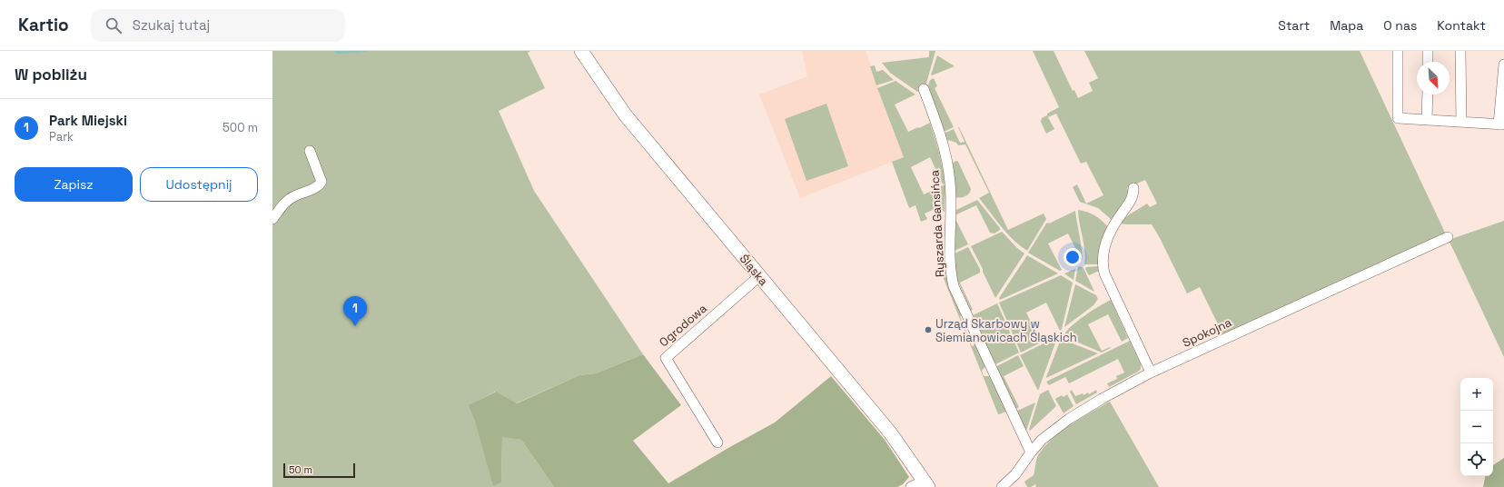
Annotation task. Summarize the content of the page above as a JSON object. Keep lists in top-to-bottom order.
{
  "streets": {
    "main road": ["Śląska"],
    "street": ["Ryszarda Gansińca", "Ogrodowa", "Spokojna"]
  },
  "crossings": [
    ["Ryszarda Gansińca", "Spokojna"],
    ["Śląska", "Ogrodowa"]
  ],
  "places": ["Urząd Skarbowy w Siemianowicach Śląskich"],
  "scale_bar": "50 m",
  "north": "bottom right",
  "page": {
    "header": "Kartio",
    "search": "Szukaj tutaj",
    "nav": [
      "Start",
      "Mapa",
      "O nas",
      "Kontakt"
    ],
    "heading": "W pobliżu",
    "list": [
      {
        "mark": "1",
        "name": "Park Miejski",
        "note": "Park",
        "value": "500 m"
      }
    ],
    "buttons": ["Zapisz", "Udostępnij"],
    "pins": "1",
    "map_buttons": ["+", "−"],
    "scale": "50 m"
  }
}
